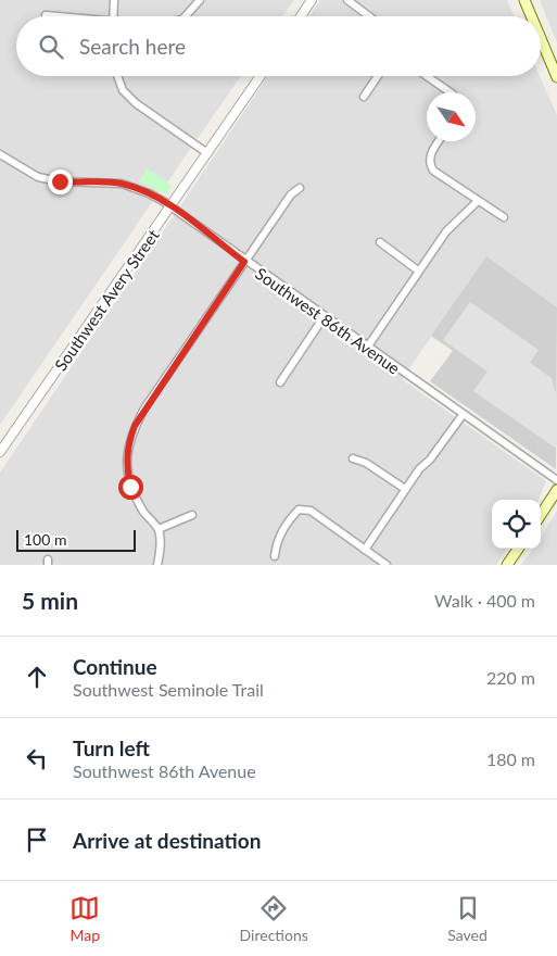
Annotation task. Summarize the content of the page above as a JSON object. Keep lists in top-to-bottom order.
{
  "streets": {
    "street": ["Southwest Avery Street", "Southwest 86th Avenue"]
  },
  "crossings": [
    ["Southwest Avery Street", "Southwest 86th Avenue"]
  ],
  "scale_bar": "100 m",
  "north": "bottom right",
  "page": {
    "search": "Search here",
    "scale": "100 m",
    "heading": ["5 min", "Walk · 400 m"],
    "list": [
      ["Continue", "Southwest Seminole Trail", "220 m"],
      ["Turn left", "Southwest 86th Avenue", "180 m"],
      "Arrive at destination"
    ],
    "nav": ["Map", "Directions", "Saved"]
  }
}
